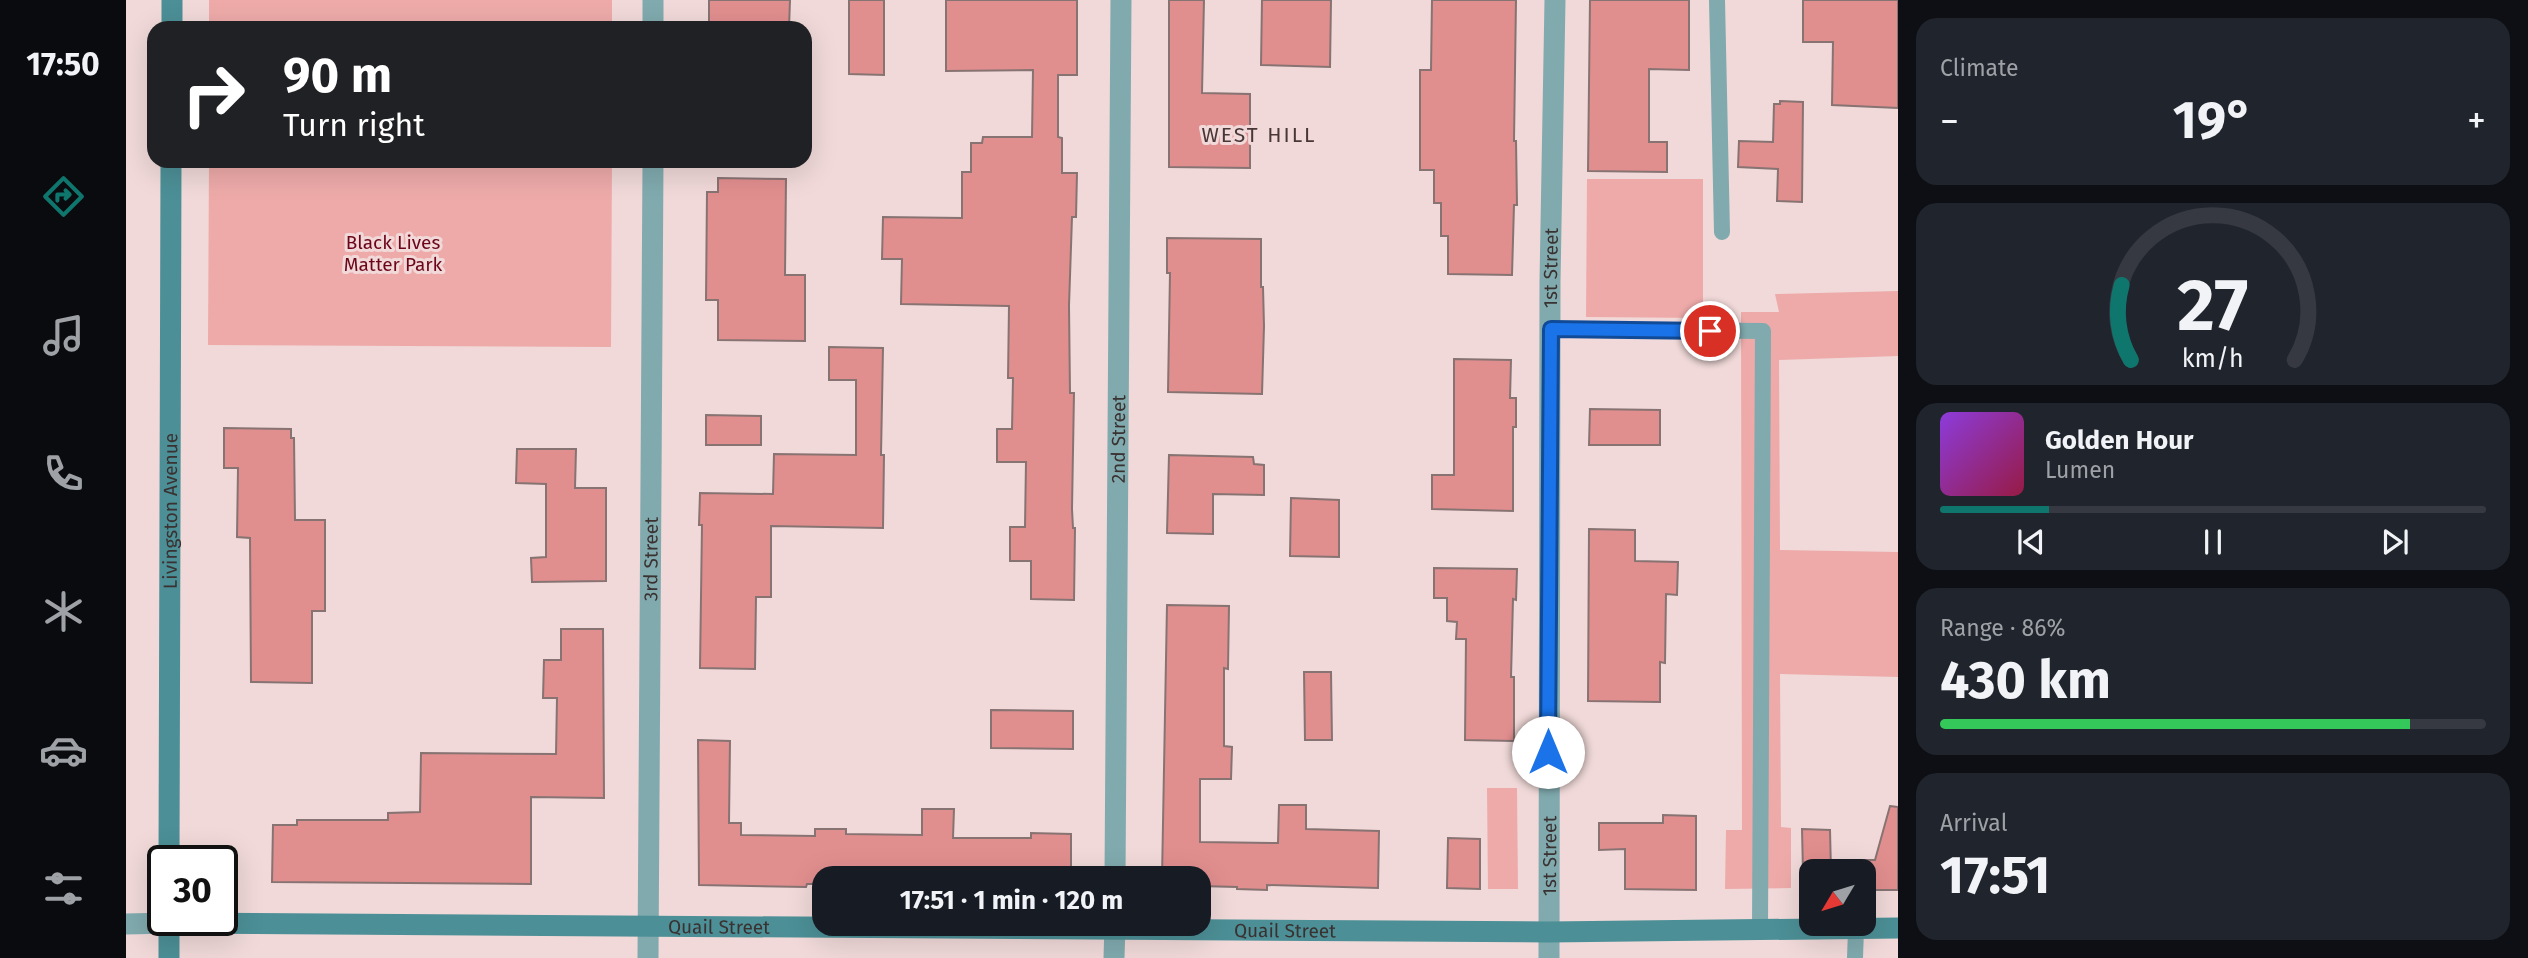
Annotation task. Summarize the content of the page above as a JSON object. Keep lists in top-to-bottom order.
{
  "streets": {
    "street": [
      "1st Street",
      "2nd Street",
      "Livingston Avenue",
      "3rd Street",
      "Quail Street"
    ]
  },
  "crossings": [
    ["1st Street", "Quail Street"],
    ["3rd Street", "Quail Street"]
  ],
  "districts": ["WEST HILL"],
  "parks": ["Black Lives Matter Park"],
  "north": "bottom left",
  "page": {
    "tabs": "17:50",
    "tile": [
      "Climate",
      ["Range · 86%", "430 km"],
      ["Arrival", "17:51"]
    ],
    "turn": ["90 m", "Turn right"],
    "heat": ["−", "19°", "+"],
    "song": ["Golden Hour", "Lumen"],
    "limit": "30",
    "trip": "17:51 · 1 min · 120 m",
    "gauge": ["27", "km/h"]
  }
}
